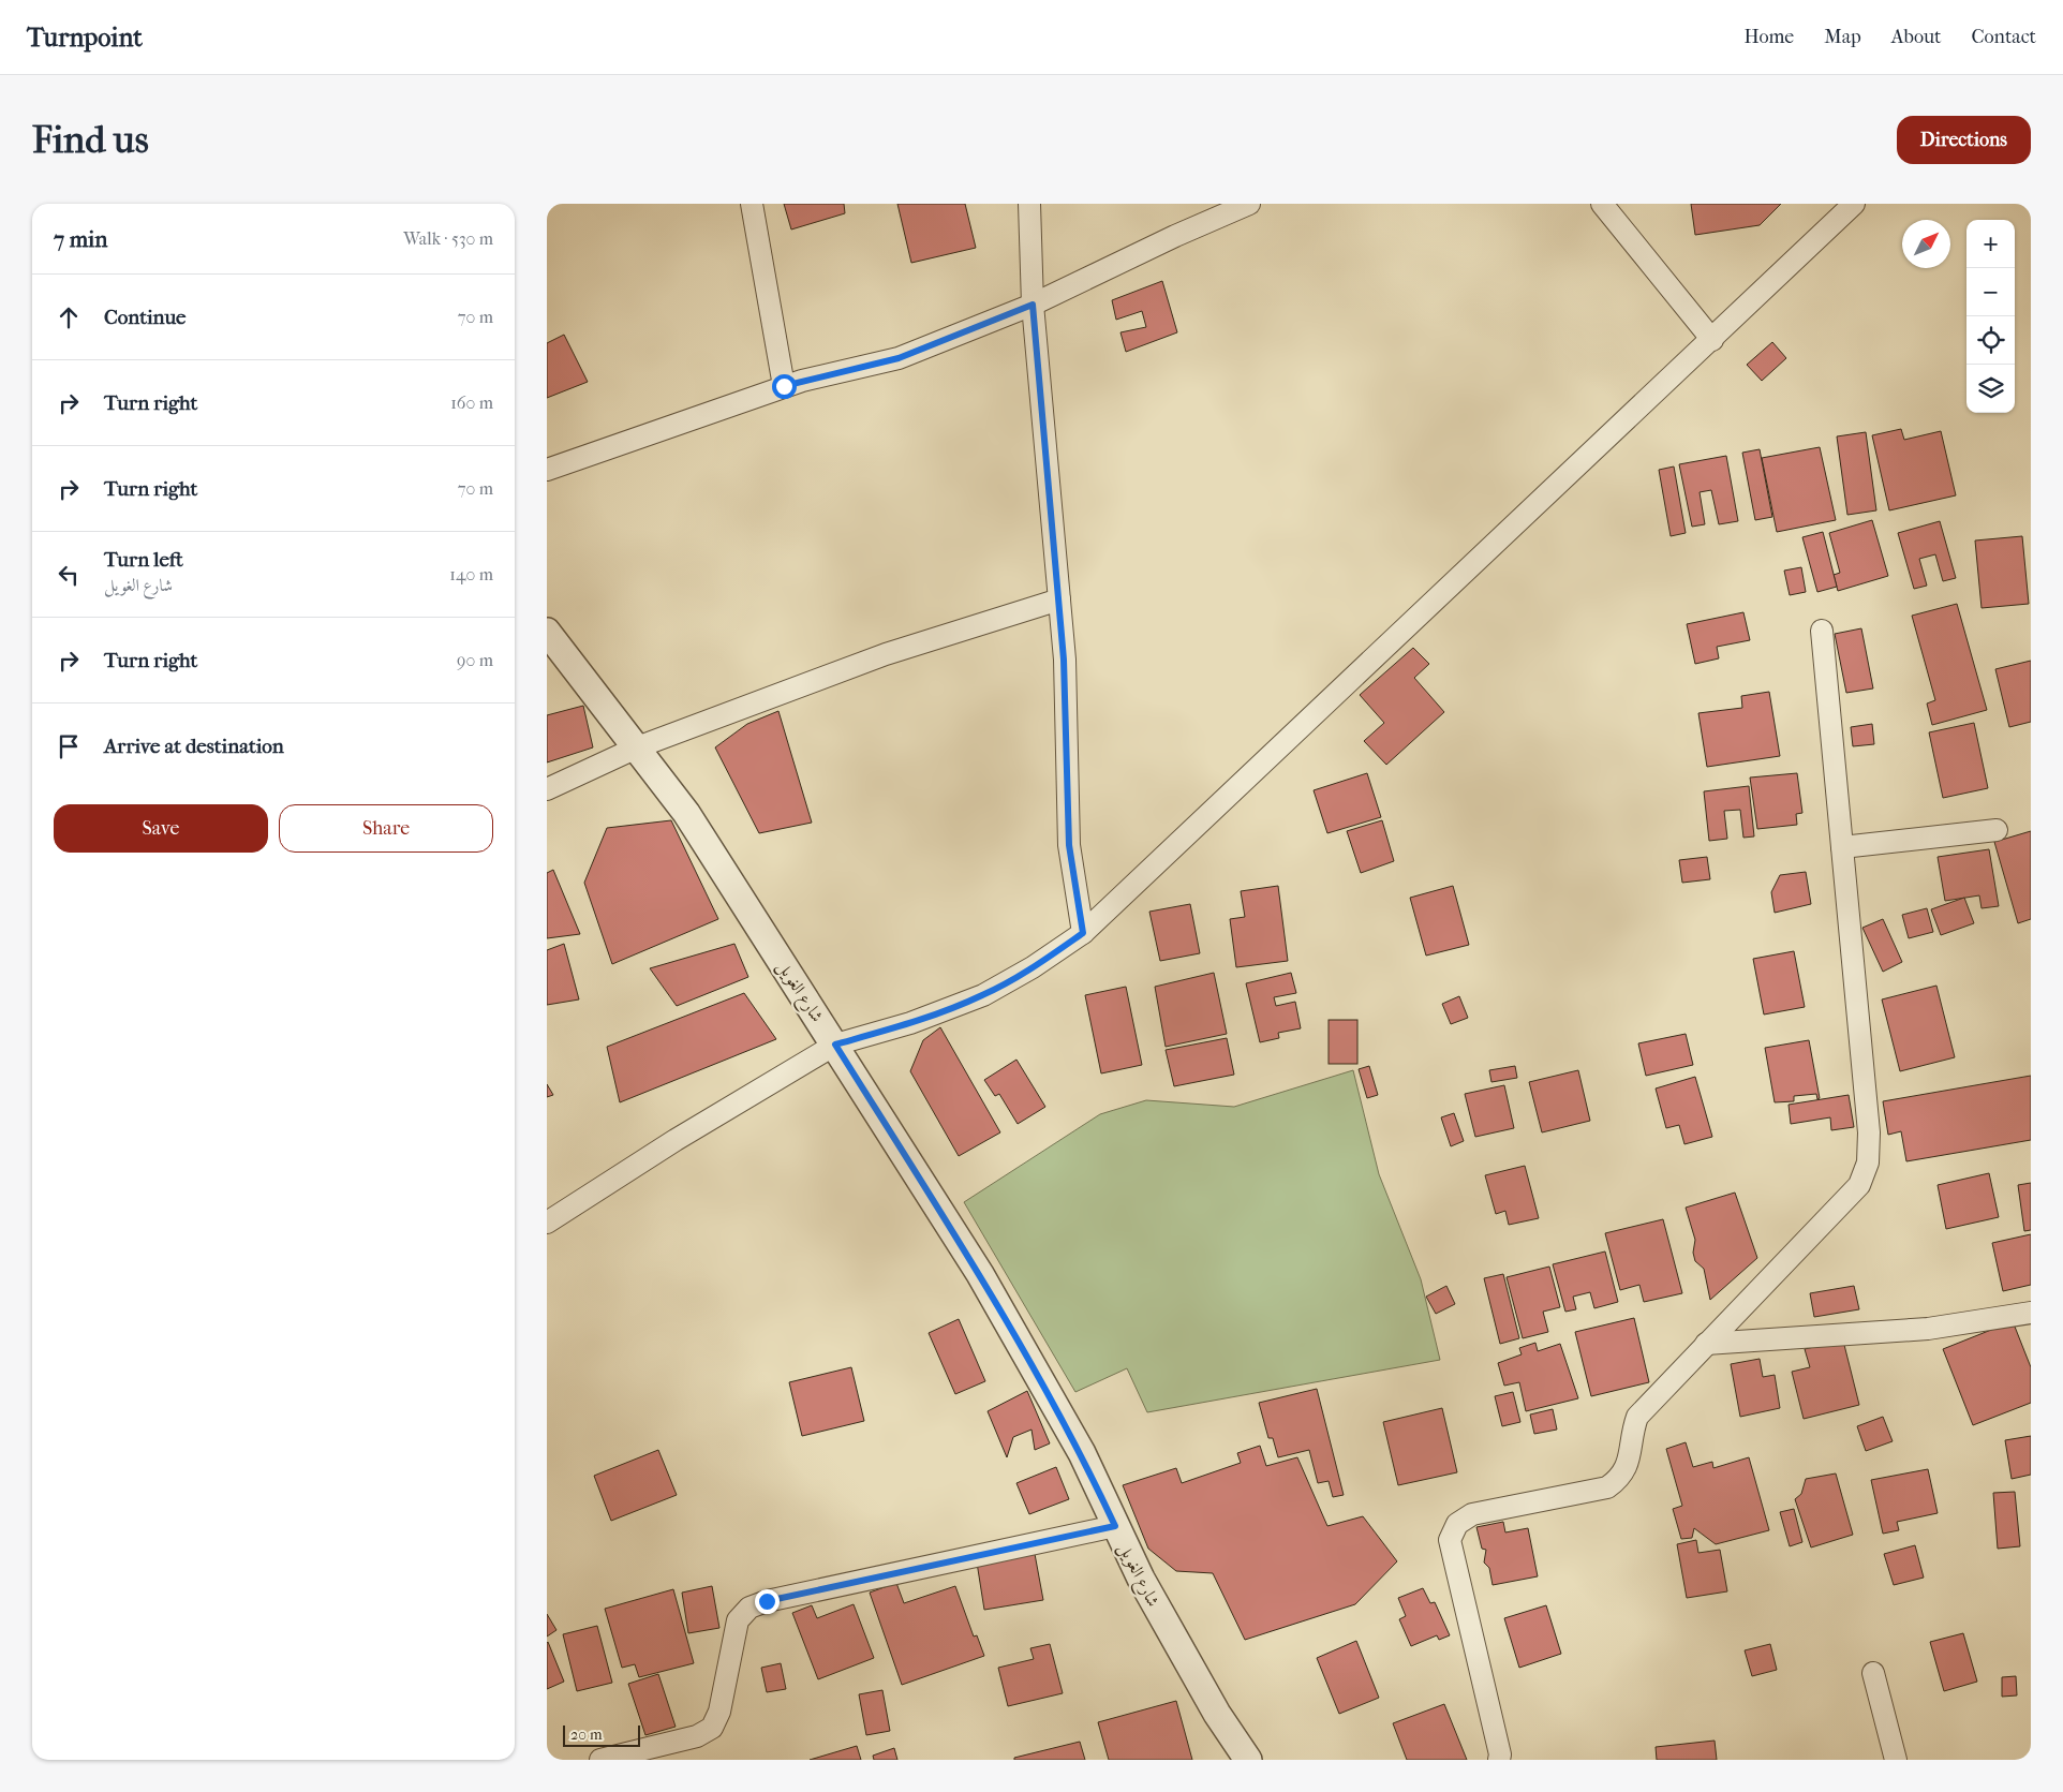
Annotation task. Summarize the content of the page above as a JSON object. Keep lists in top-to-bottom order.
{
  "streets": {
    "street": ["شارع الغويل"]
  },
  "scale_bar": "20 m",
  "north": "top right",
  "page": {
    "header": "Turnpoint",
    "nav": [
      "Home",
      "Map",
      "About",
      "Contact"
    ],
    "buttons": [
      "Directions",
      ["Save", "Share"]
    ],
    "title": "Find us",
    "heading": ["7 min", "Walk · 530 m"],
    "map_buttons": ["+", "−"],
    "list": [
      ["Continue", "70 m"],
      ["Turn right", "160 m"],
      ["Turn right", "70 m"],
      ["Turn left", "شارع الغويل", "140 m"],
      ["Turn right", "90 m"],
      "Arrive at destination"
    ],
    "scale": "20 m"
  }
}
